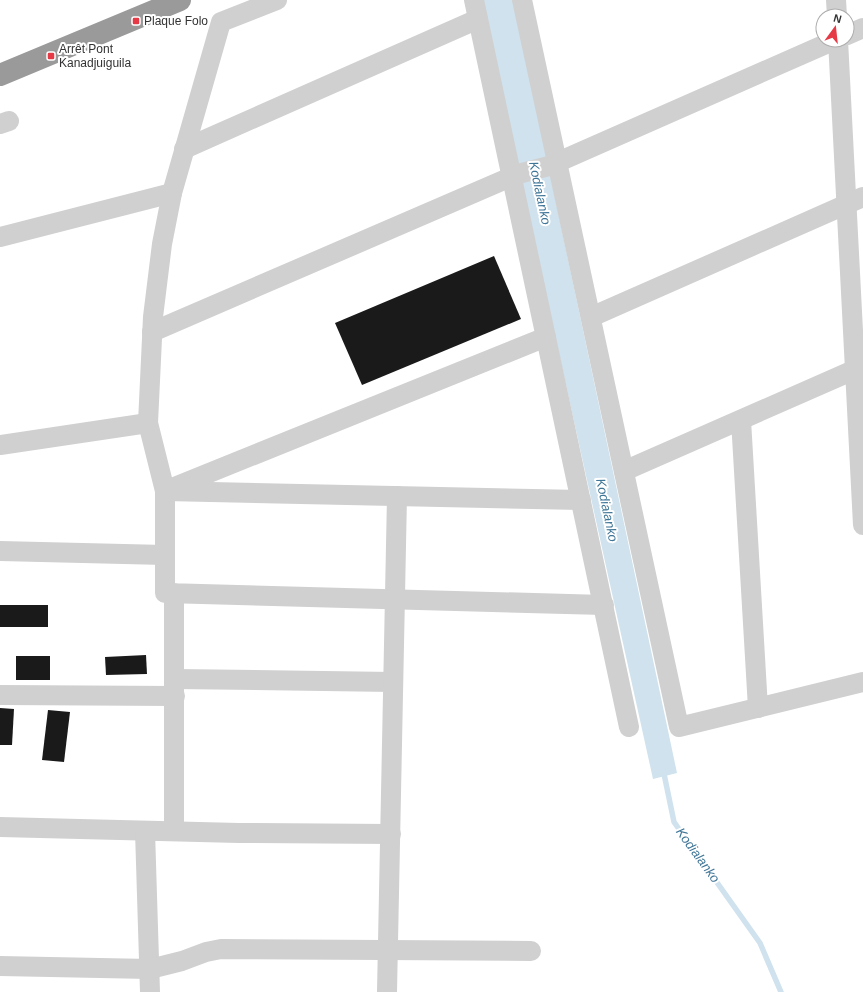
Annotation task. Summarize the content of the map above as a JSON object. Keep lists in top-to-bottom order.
{
  "water": ["Kodialanko"],
  "places": {
    "transit": ["Plaque Folo", "Arrêt Pont Kanadjuiguila"]
  },
  "north": "top"
}
